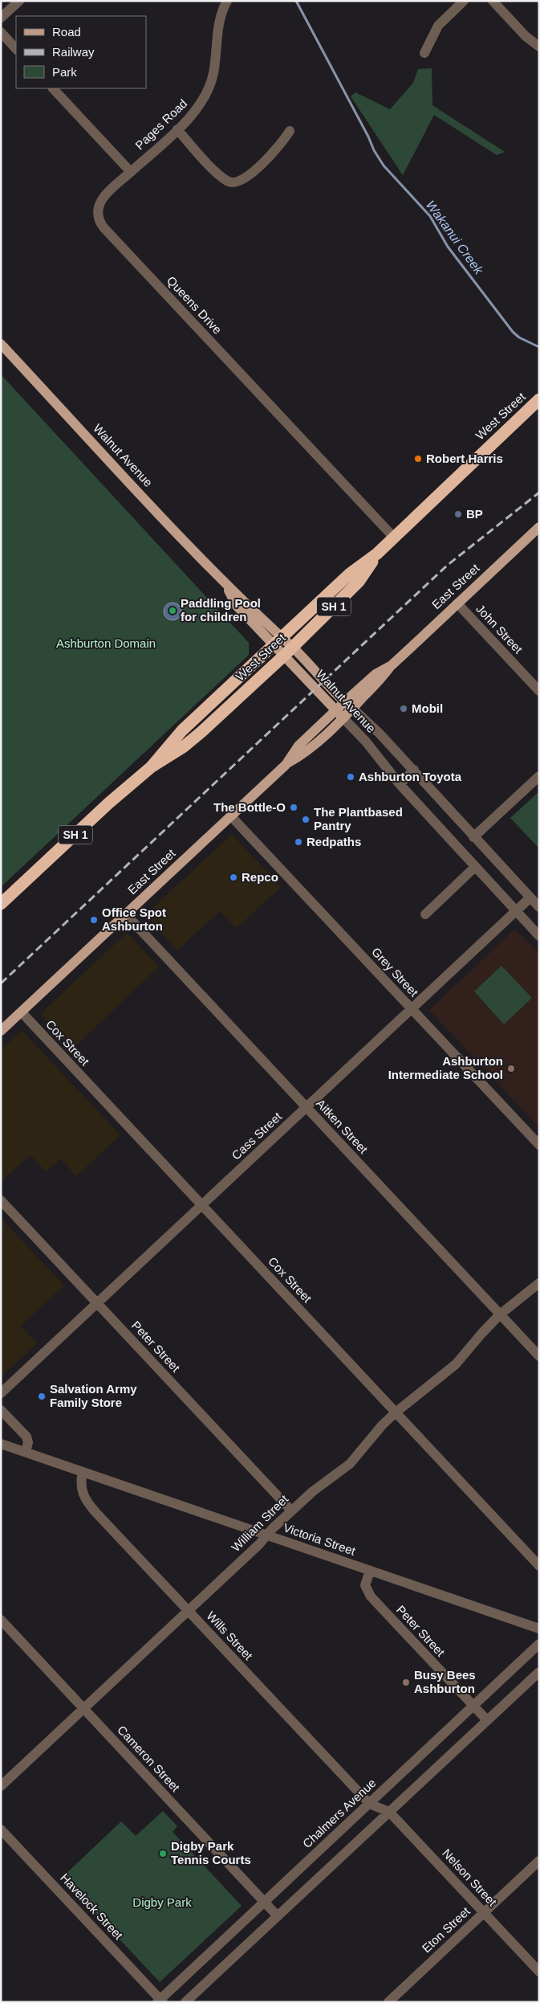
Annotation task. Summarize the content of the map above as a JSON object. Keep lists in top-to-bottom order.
{
  "streets": {
    "highway": ["West Street", "SH 1"],
    "main road": ["Walnut Avenue", "East Street"],
    "street": [
      "Pages Road",
      "Queens Drive",
      "John Street",
      "Grey Street",
      "Cox Street",
      "Aitken Street",
      "Cass Street",
      "Peter Street",
      "William Street",
      "Victoria Street",
      "Wills Street",
      "Cameron Street",
      "Chalmers Avenue",
      "Nelson Street",
      "Havelock Street",
      "Eton Street"
    ]
  },
  "crossings": [
    ["Pages Road", "Queens Drive"],
    ["Queens Drive", "West Street"],
    ["West Street", "Walnut Avenue"],
    ["Walnut Avenue", "East Street"],
    ["Walnut Avenue", "Cass Street"],
    ["East Street", "John Street"],
    ["East Street", "Grey Street"],
    ["East Street", "Cox Street"],
    ["East Street", "Aitken Street"],
    ["Grey Street", "Cass Street"],
    ["Cox Street", "Cass Street"],
    ["Cox Street", "William Street"],
    ["Aitken Street", "Cass Street"],
    ["Aitken Street", "William Street"],
    ["Cass Street", "Peter Street"],
    ["Peter Street", "William Street"],
    ["Peter Street", "Victoria Street"],
    ["Peter Street", "Chalmers Avenue"],
    ["William Street", "Victoria Street"],
    ["William Street", "Wills Street"],
    ["William Street", "Cameron Street"],
    ["Victoria Street", "Wills Street"],
    ["Wills Street", "Chalmers Avenue"],
    ["Wills Street", "Nelson Street"],
    ["Cameron Street", "Chalmers Avenue"],
    ["Chalmers Avenue", "Nelson Street"],
    ["Chalmers Avenue", "Havelock Street"],
    ["Nelson Street", "Eton Street"]
  ],
  "water": ["Wakanui Creek"],
  "parks": ["Ashburton Domain", "Digby Park"],
  "places": [
    "Robert Harris",
    "BP",
    "Paddling Pool for children",
    "Mobil",
    "Ashburton Toyota",
    "The Bottle-O",
    "The Plantbased Pantry",
    "Redpaths",
    "Repco",
    "Office Spot Ashburton",
    "Ashburton Intermediate School",
    "Salvation Army Family Store",
    "Busy Bees Ashburton",
    "Digby Park Tennis Courts"
  ],
  "legend": ["Road", "Railway", "Park"]
}
